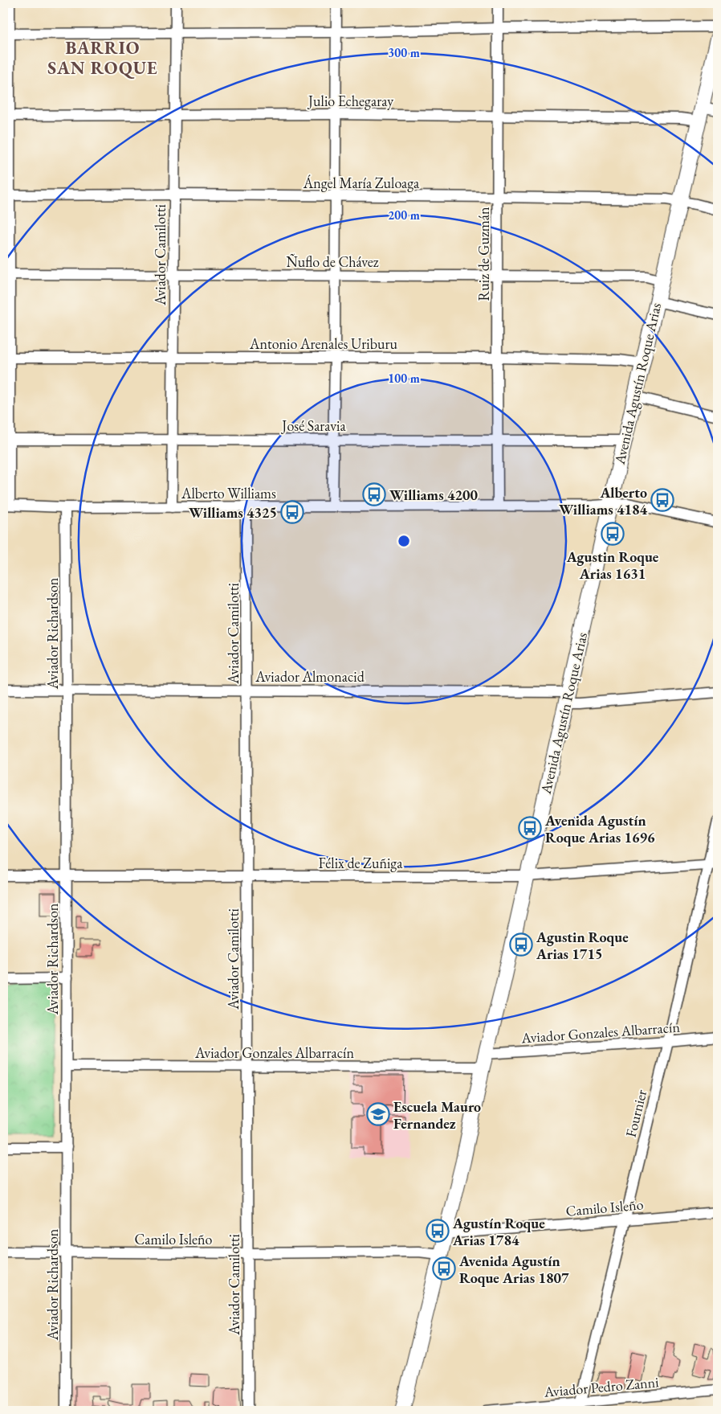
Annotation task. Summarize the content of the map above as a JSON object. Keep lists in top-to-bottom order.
{
  "streets": {
    "main road": ["Avenida Agustín Roque Arias"],
    "street": [
      "Julio Echegaray",
      "Ángel María Zuloaga",
      "Ruiz de Guzmán",
      "Aviador Camilotti",
      "Ñuflo de Chávez",
      "Antonio Arenales Uriburu",
      "José Saravia",
      "Alberto Williams",
      "Aviador Richardson",
      "Aviador Almonacid",
      "Félix de Zuñiga",
      "Aviador Gonzales Albarracín",
      "Fournier",
      "Camilo Isleño",
      "Aviador Pedro Zanni"
    ]
  },
  "crossings": [
    ["Julio Echegaray", "Ruiz de Guzmán"],
    ["Julio Echegaray", "Aviador Camilotti"],
    ["Julio Echegaray", "Avenida Agustín Roque Arias"],
    ["Ángel María Zuloaga", "Ruiz de Guzmán"],
    ["Ángel María Zuloaga", "Aviador Camilotti"],
    ["Ángel María Zuloaga", "Avenida Agustín Roque Arias"],
    ["Ruiz de Guzmán", "Ñuflo de Chávez"],
    ["Ruiz de Guzmán", "Antonio Arenales Uriburu"],
    ["Ruiz de Guzmán", "José Saravia"],
    ["Ruiz de Guzmán", "Alberto Williams"],
    ["Aviador Camilotti", "Ñuflo de Chávez"],
    ["Aviador Camilotti", "Antonio Arenales Uriburu"],
    ["Aviador Camilotti", "José Saravia"],
    ["Aviador Camilotti", "Alberto Williams"],
    ["Aviador Camilotti", "Aviador Almonacid"],
    ["Aviador Camilotti", "Félix de Zuñiga"],
    ["Aviador Camilotti", "Aviador Gonzales Albarracín"],
    ["Aviador Camilotti", "Camilo Isleño"],
    ["Ñuflo de Chávez", "Avenida Agustín Roque Arias"],
    ["Antonio Arenales Uriburu", "Avenida Agustín Roque Arias"],
    ["Avenida Agustín Roque Arias", "José Saravia"],
    ["Avenida Agustín Roque Arias", "Alberto Williams"],
    ["Avenida Agustín Roque Arias", "Aviador Almonacid"],
    ["Avenida Agustín Roque Arias", "Félix de Zuñiga"],
    ["Avenida Agustín Roque Arias", "Aviador Gonzales Albarracín"],
    ["Avenida Agustín Roque Arias", "Camilo Isleño"],
    ["Alberto Williams", "Aviador Richardson"],
    ["Aviador Richardson", "Aviador Almonacid"],
    ["Aviador Richardson", "Félix de Zuñiga"],
    ["Aviador Richardson", "Aviador Gonzales Albarracín"],
    ["Aviador Richardson", "Camilo Isleño"],
    ["Félix de Zuñiga", "Fournier"],
    ["Aviador Gonzales Albarracín", "Fournier"],
    ["Fournier", "Camilo Isleño"],
    ["Fournier", "Aviador Pedro Zanni"]
  ],
  "districts": ["BARRIO SAN ROQUE"],
  "places": {
    "bus stop": [
      "Williams 4200",
      "Alberto Williams 4184",
      "Williams 4325",
      "Agustin Roque Arias 1631",
      "Avenida Agustín Roque Arias 1696",
      "Agustin Roque Arias 1715",
      "Agustín Roque Arias 1784",
      "Avenida Agustín Roque Arias 1807"
    ],
    "school or university": ["Escuela Mauro Fernandez"]
  },
  "rings": ["300 m", "200 m", "100 m"]
}
